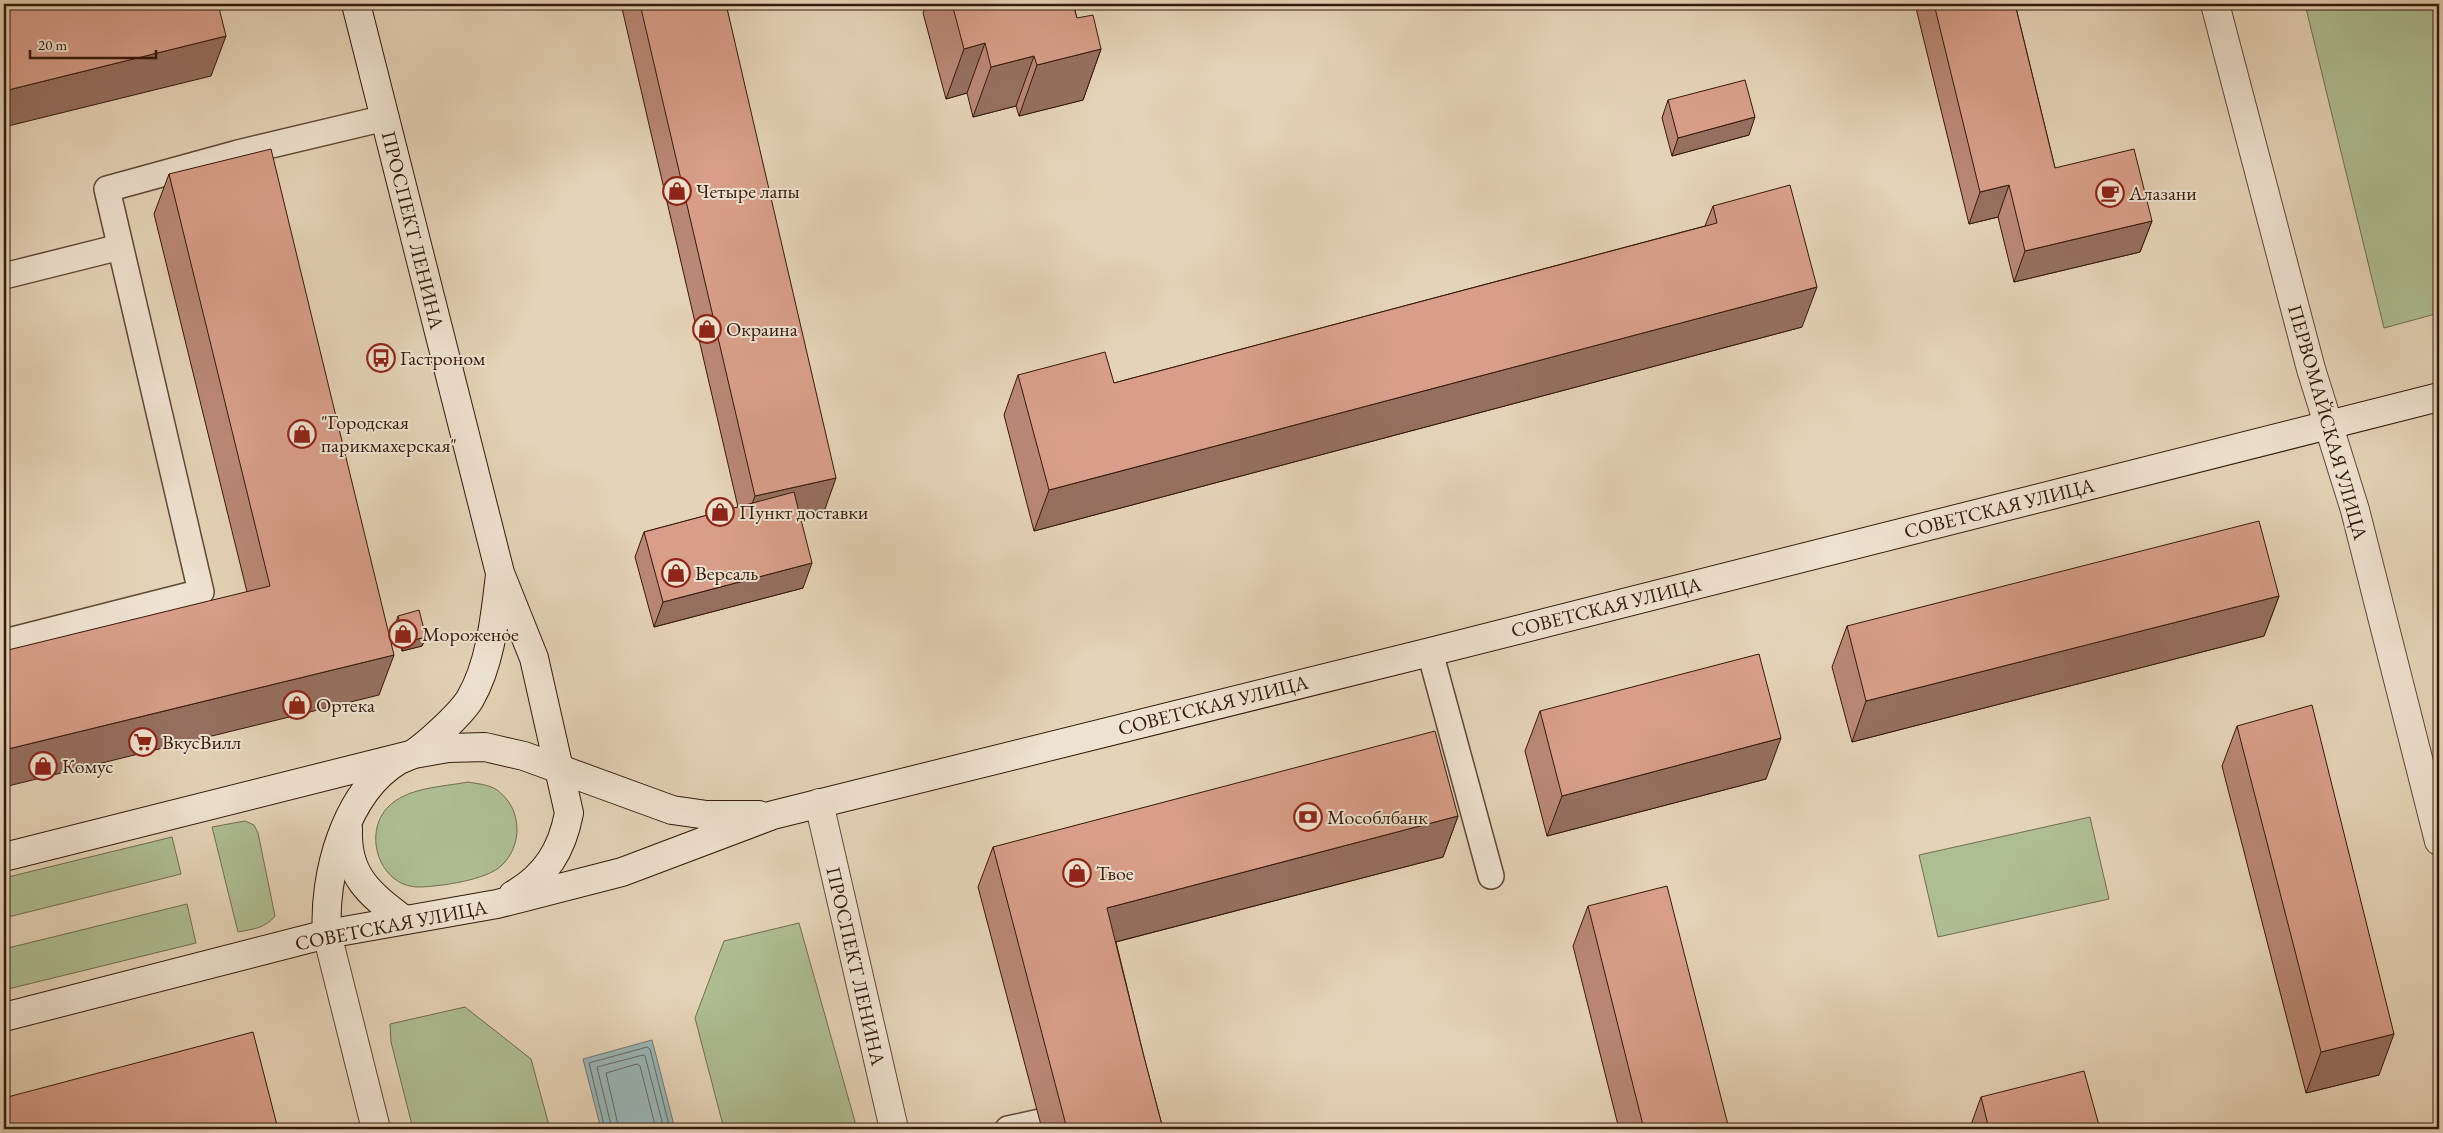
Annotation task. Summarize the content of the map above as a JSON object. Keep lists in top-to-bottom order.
{
  "streets": {
    "main road": ["ПРОСПЕКТ ЛЕНИНА", "ПЕРВОМАЙСКАЯ УЛИЦА", "СОВЕТСКАЯ УЛИЦА"]
  },
  "crossings": [
    ["ПРОСПЕКТ ЛЕНИНА", "СОВЕТСКАЯ УЛИЦА"],
    ["ПЕРВОМАЙСКАЯ УЛИЦА", "СОВЕТСКАЯ УЛИЦА"]
  ],
  "places": {
    "shop": [
      "Четыре лапы",
      "Окраина",
      "\"Городская парикмахерская\"",
      "Пункт доставки",
      "Версаль",
      "Мороженое",
      "Ортека",
      "Комус",
      "Твое"
    ],
    "cafe": ["Алазани"],
    "bus stop": ["Гастроном"],
    "supermarket": ["ВкусВилл"],
    "bank": ["Мособлбанк"]
  },
  "scale_bar": "20 m"
}
